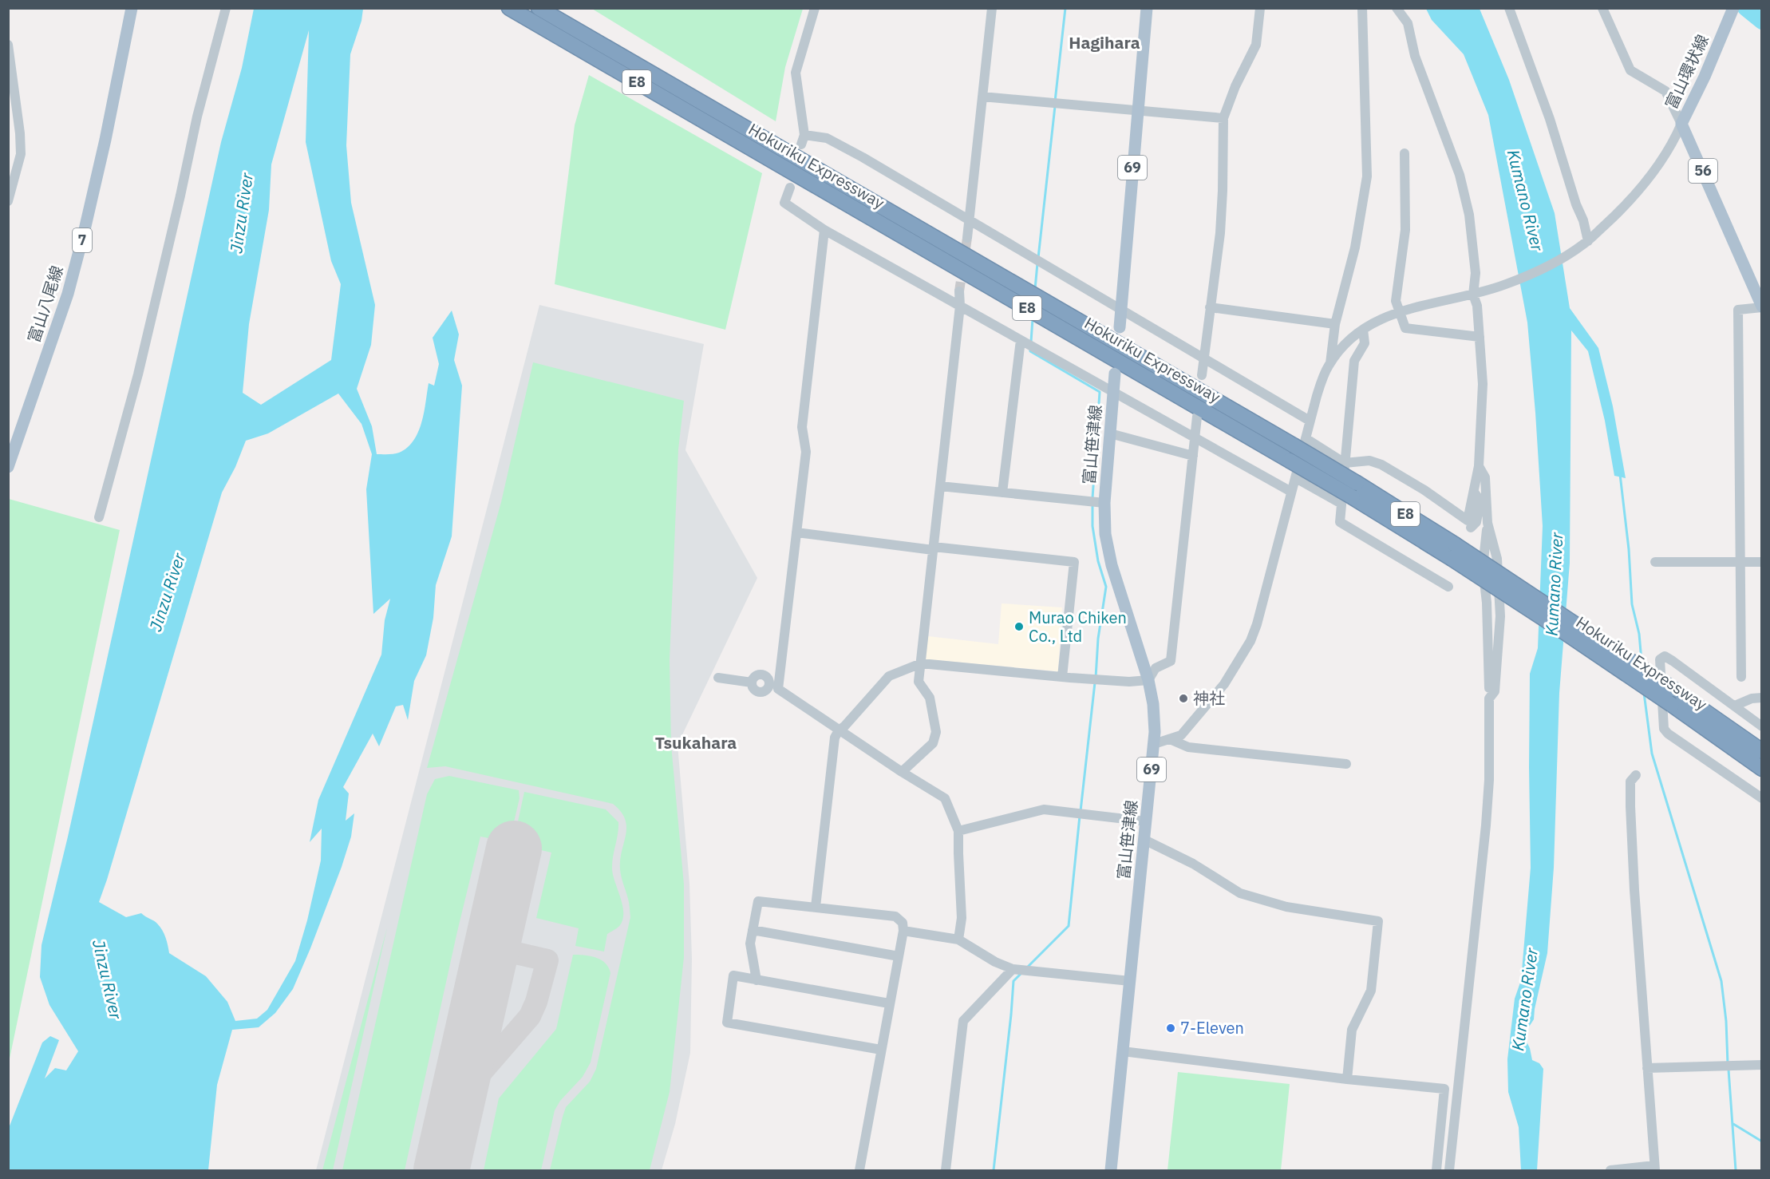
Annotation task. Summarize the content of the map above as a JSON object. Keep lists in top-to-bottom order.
{
  "streets": {
    "highway": ["E8", "Hokuriku Expressway"],
    "main road": [
      "富山環状線",
      "69",
      "56",
      "7",
      "富山八尾線",
      "富山笹津線"
    ]
  },
  "districts": ["Hagihara", "Tsukahara"],
  "water": ["Kumano River", "Jinzu River"],
  "places": ["Murao Chiken Co., Ltd", "神社", "7-Eleven"]
}
